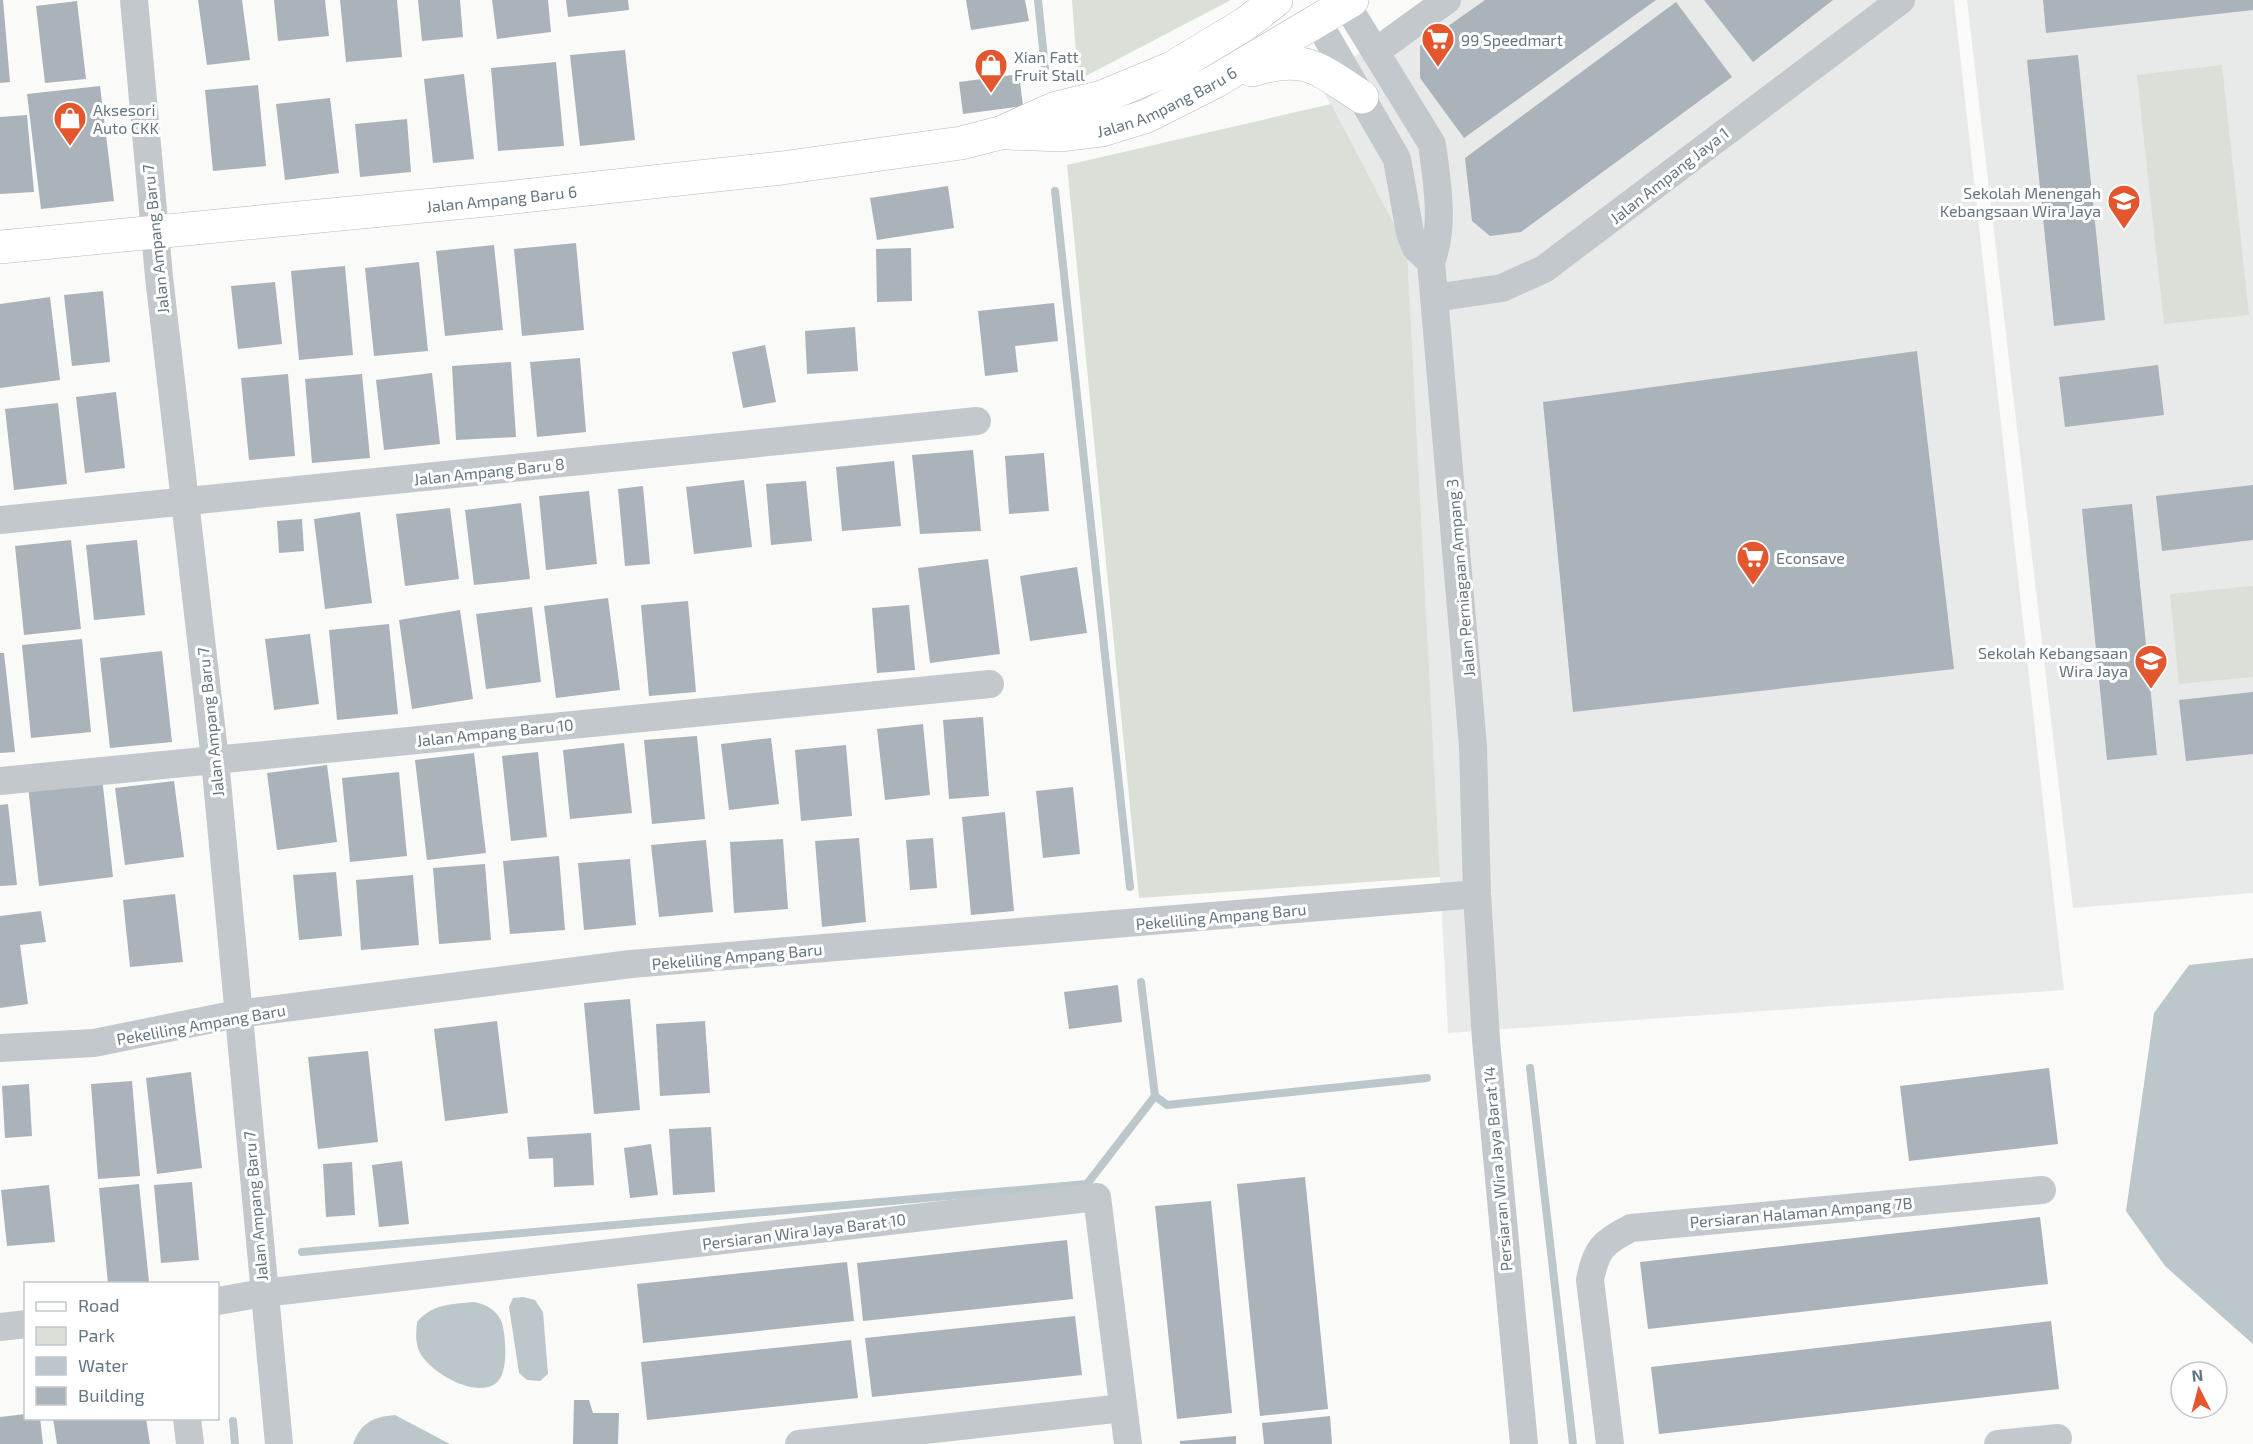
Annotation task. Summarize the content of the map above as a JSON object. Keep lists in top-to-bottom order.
{
  "streets": {
    "main road": ["Jalan Ampang Baru 6"],
    "street": [
      "Jalan Ampang Jaya 1",
      "Jalan Ampang Baru 7",
      "Jalan Ampang Baru 8",
      "Jalan Perniagaan Ampang 3",
      "Jalan Ampang Baru 10",
      "Pekeliling Ampang Baru",
      "Persiaran Wira Jaya Barat 14",
      "Persiaran Halaman Ampang 7B",
      "Persiaran Wira Jaya Barat 10"
    ]
  },
  "crossings": [
    ["Jalan Ampang Baru 6", "Jalan Ampang Baru 7"],
    ["Jalan Ampang Baru 6", "Jalan Perniagaan Ampang 3"],
    ["Jalan Ampang Jaya 1", "Jalan Perniagaan Ampang 3"],
    ["Jalan Ampang Baru 7", "Jalan Ampang Baru 8"],
    ["Jalan Ampang Baru 7", "Jalan Ampang Baru 10"],
    ["Jalan Ampang Baru 7", "Pekeliling Ampang Baru"],
    ["Jalan Ampang Baru 7", "Persiaran Wira Jaya Barat 10"],
    ["Jalan Perniagaan Ampang 3", "Pekeliling Ampang Baru"],
    ["Jalan Perniagaan Ampang 3", "Persiaran Wira Jaya Barat 14"],
    ["Pekeliling Ampang Baru", "Persiaran Wira Jaya Barat 14"]
  ],
  "places": {
    "supermarket": ["99 Speedmart", "Econsave"],
    "shop": ["Xian Fatt Fruit Stall", "Aksesori Auto CKK"],
    "school or university": ["Sekolah Menengah Kebangsaan Wira Jaya", "Sekolah Kebangsaan Wira Jaya"]
  },
  "legend": [
    "Road",
    "Park",
    "Water",
    "Building"
  ],
  "north": "top"
}
